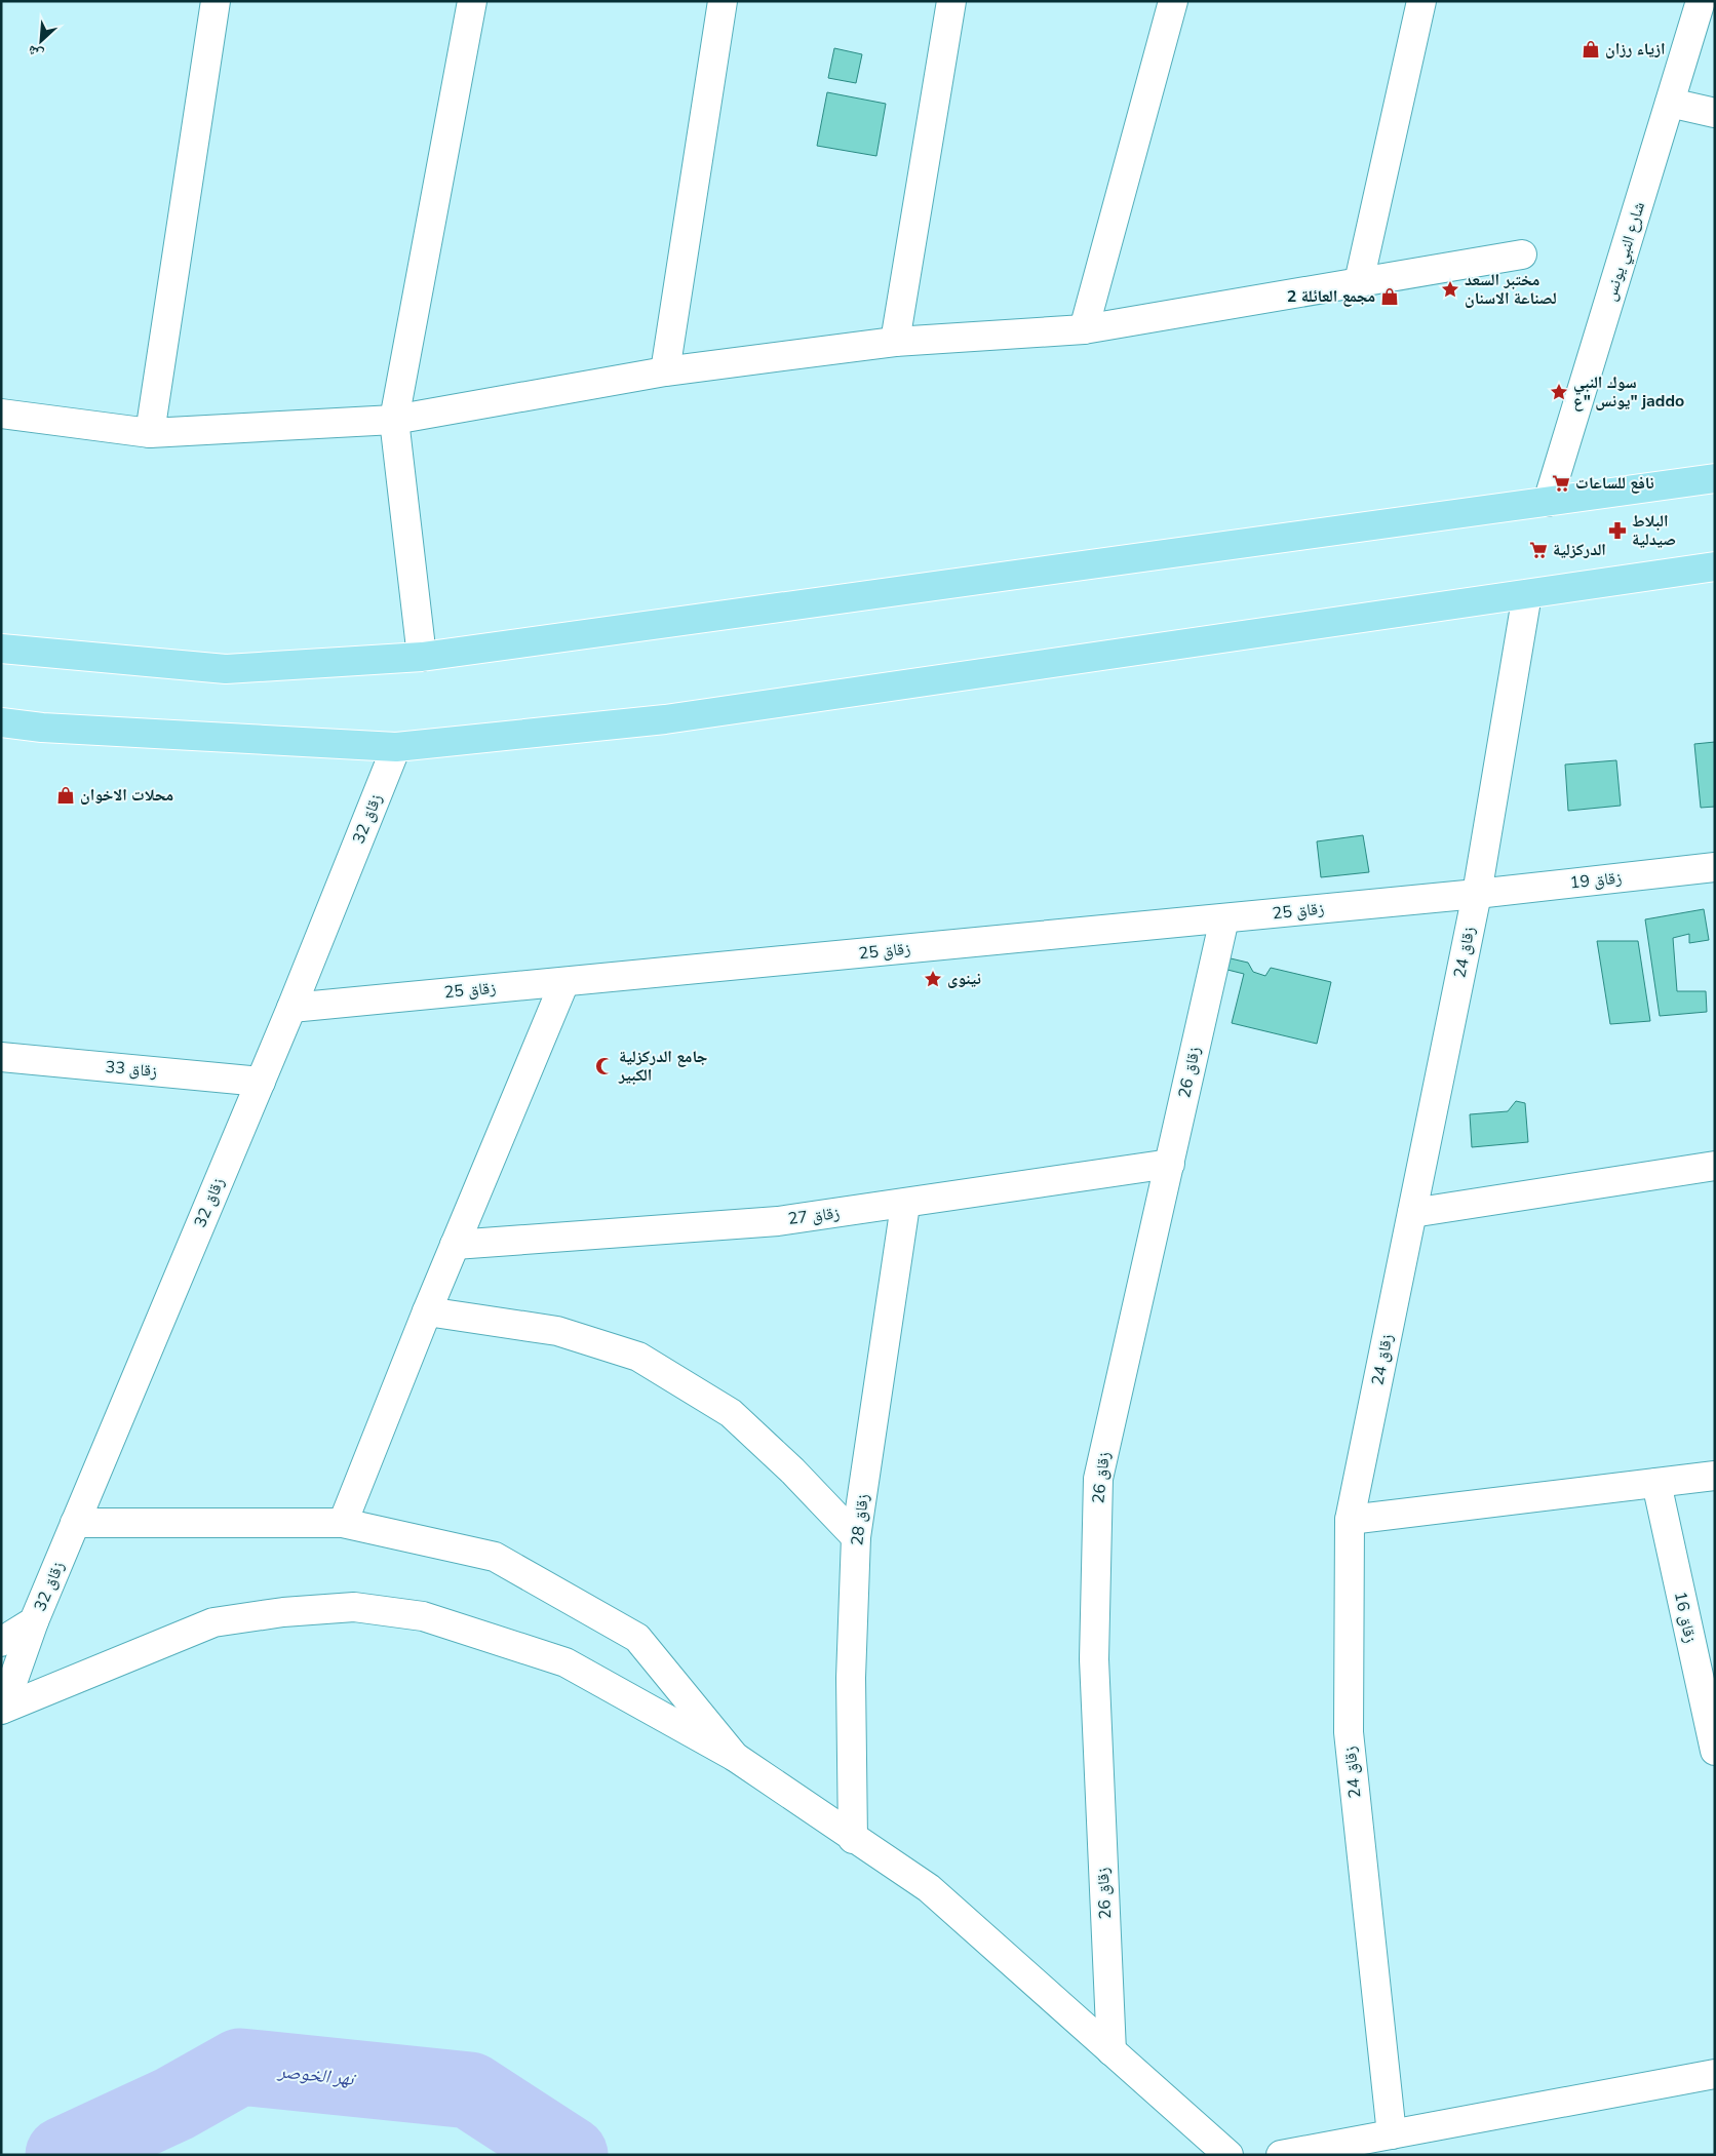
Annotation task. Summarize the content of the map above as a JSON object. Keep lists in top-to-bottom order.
{
  "streets": {
    "street": [
      "شارع النبي يونس",
      "زقاق 32",
      "زقاق 19",
      "زقاق 25",
      "زقاق 24",
      "زقاق 33",
      "زقاق 26",
      "زقاق 27",
      "زقاق 28",
      "زقاق 16"
    ]
  },
  "crossings": [
    ["زقاق 32", "زقاق 25"],
    ["زقاق 32", "زقاق 33"],
    ["زقاق 19", "زقاق 25"],
    ["زقاق 19", "زقاق 24"],
    ["زقاق 25", "زقاق 24"],
    ["زقاق 25", "زقاق 26"],
    ["زقاق 26", "زقاق 27"],
    ["زقاق 27", "زقاق 28"]
  ],
  "water": ["نهر الخوصر"],
  "places": {
    "shop": ["ازياء رزان", "مجمع العائلة 2", "محلات الاخوان"],
    "place": ["مختبر السعد لصناعة الاسنان", "سوك النبي يونس \"ع\" jaddo", "نينوى"],
    "supermarket": ["نافع للساعات", "الدركزلية"],
    "pharmacy": ["البلاط صيدلية"],
    "mosque": ["جامع الدركزلية الكبير"]
  },
  "north": "bottom left"
}
